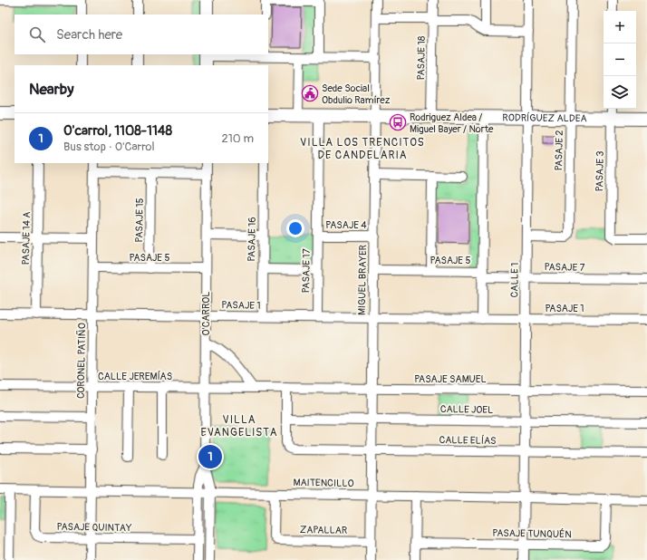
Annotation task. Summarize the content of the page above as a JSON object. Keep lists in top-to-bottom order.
{
  "streets": {
    "main road": ["RODRÍGUEZ ALDEA"],
    "street": [
      "PASAJE 18",
      "PASAJE 2",
      "PASAJE 3",
      "PASAJE 15",
      "PASAJE 4",
      "PASAJE 14 A",
      "PASAJE 16",
      "PASAJE 5",
      "PASAJE 7",
      "PASAJE 17",
      "MIGUEL BRAYER",
      "CALLE 1",
      "PASAJE 1",
      "O'CARROL",
      "CORONEL PATIÑO",
      "CALLE JEREMÍAS",
      "PASAJE SAMUEL",
      "CALLE JOEL",
      "CALLE ELÍAS",
      "MAITENCILLO",
      "PASAJE QUINTAY",
      "ZAPALLAR",
      "PASAJE TUNQUÉN"
    ]
  },
  "crossings": [
    ["PASAJE 18", "RODRÍGUEZ ALDEA"],
    ["RODRÍGUEZ ALDEA", "PASAJE 2"],
    ["RODRÍGUEZ ALDEA", "PASAJE 3"],
    ["RODRÍGUEZ ALDEA", "PASAJE 17"],
    ["RODRÍGUEZ ALDEA", "MIGUEL BRAYER"],
    ["RODRÍGUEZ ALDEA", "CALLE 1"],
    ["PASAJE 2", "CALLE 1"],
    ["PASAJE 15", "PASAJE 5"],
    ["PASAJE 4", "PASAJE 17"],
    ["PASAJE 4", "MIGUEL BRAYER"],
    ["PASAJE 14 A", "PASAJE 1"],
    ["PASAJE 16", "PASAJE 1"],
    ["PASAJE 5", "PASAJE 7"],
    ["PASAJE 5", "MIGUEL BRAYER"],
    ["PASAJE 5", "O'CARROL"],
    ["PASAJE 5", "CORONEL PATIÑO"],
    ["PASAJE 7", "CALLE 1"],
    ["PASAJE 17", "PASAJE 1"],
    ["MIGUEL BRAYER", "PASAJE 1"],
    ["MIGUEL BRAYER", "PASAJE SAMUEL"],
    ["MIGUEL BRAYER", "CALLE JOEL"],
    ["MIGUEL BRAYER", "CALLE ELÍAS"],
    ["MIGUEL BRAYER", "MAITENCILLO"],
    ["MIGUEL BRAYER", "ZAPALLAR"],
    ["CALLE 1", "PASAJE 1"],
    ["CALLE 1", "PASAJE SAMUEL"],
    ["CALLE 1", "CALLE JOEL"],
    ["CALLE 1", "CALLE ELÍAS"],
    ["CALLE 1", "MAITENCILLO"],
    ["CALLE 1", "PASAJE TUNQUÉN"],
    ["PASAJE 1", "O'CARROL"],
    ["PASAJE 1", "CORONEL PATIÑO"],
    ["O'CARROL", "CALLE JEREMÍAS"],
    ["O'CARROL", "MAITENCILLO"],
    ["O'CARROL", "PASAJE QUINTAY"],
    ["CORONEL PATIÑO", "CALLE JEREMÍAS"],
    ["CORONEL PATIÑO", "MAITENCILLO"],
    ["CORONEL PATIÑO", "PASAJE QUINTAY"],
    ["CALLE JEREMÍAS", "PASAJE SAMUEL"],
    ["CALLE JOEL", "CALLE ELÍAS"],
    ["MAITENCILLO", "PASAJE QUINTAY"],
    ["MAITENCILLO", "ZAPALLAR"],
    ["MAITENCILLO", "PASAJE TUNQUÉN"]
  ],
  "districts": ["VILLA LOS TRENCITOS DE CANDELARIA", "VILLA EVANGELISTA"],
  "places": {
    "public building": ["Sede Social Obdulio Ramírez"],
    "bus stop": ["Rodriguez Aldea / Miguel Bayer / Norte"]
  },
  "page": {
    "map_buttons": ["+", "−"],
    "search": "Search here",
    "heading": "Nearby",
    "list": [
      {
        "mark": "1",
        "name": "O'carrol, 1108-1148",
        "note": "Bus stop · O'Carrol",
        "value": "210 m"
      }
    ],
    "pins": "1"
  }
}
